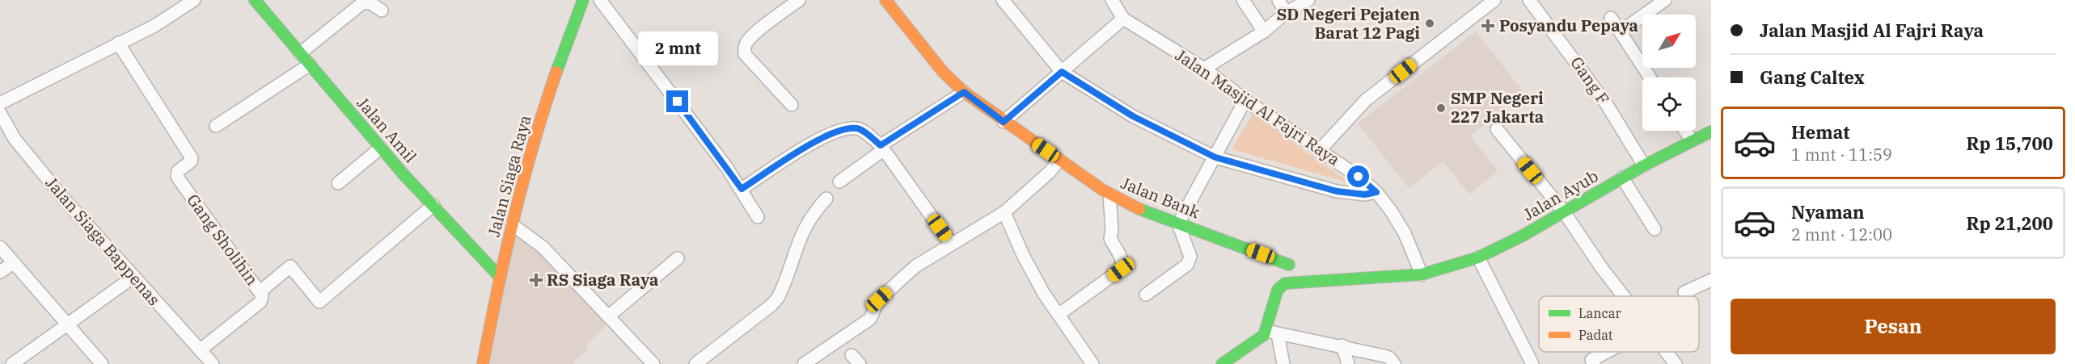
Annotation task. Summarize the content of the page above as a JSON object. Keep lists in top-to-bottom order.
{
  "streets": {
    "street": [
      "Gang F",
      "Jalan Masjid Al Fajri Raya",
      "Jalan Amil",
      "Jalan Siaga Raya",
      "Jalan Ayub",
      "Jalan Bank",
      "Gang Sholihin",
      "Jalan Siaga Bappenas"
    ]
  },
  "crossings": [
    ["Gang F", "Jalan Ayub"],
    ["Jalan Masjid Al Fajri Raya", "Jalan Ayub"],
    ["Jalan Amil", "Jalan Siaga Raya"],
    ["Jalan Amil", "Gang Sholihin"]
  ],
  "places": {
    "other": ["SD Negeri Pejaten Barat 12 Pagi", "SMP Negeri 227 Jakarta"],
    "health": ["Posyandu Pepaya", "RS Siaga Raya"]
  },
  "legend": ["Lancar", "Padat"],
  "north": "top right",
  "page": {
    "banner": ["Jalan Masjid Al Fajri Raya", "Gang Caltex"],
    "bubble": "2 mnt",
    "list": [
      {
        "name": "Hemat",
        "note": "1 mnt · 11:59",
        "value": "Rp 15,700"
      },
      {
        "name": "Nyaman",
        "note": "2 mnt · 12:00",
        "value": "Rp 21,200"
      }
    ],
    "buttons": "Pesan"
  }
}
